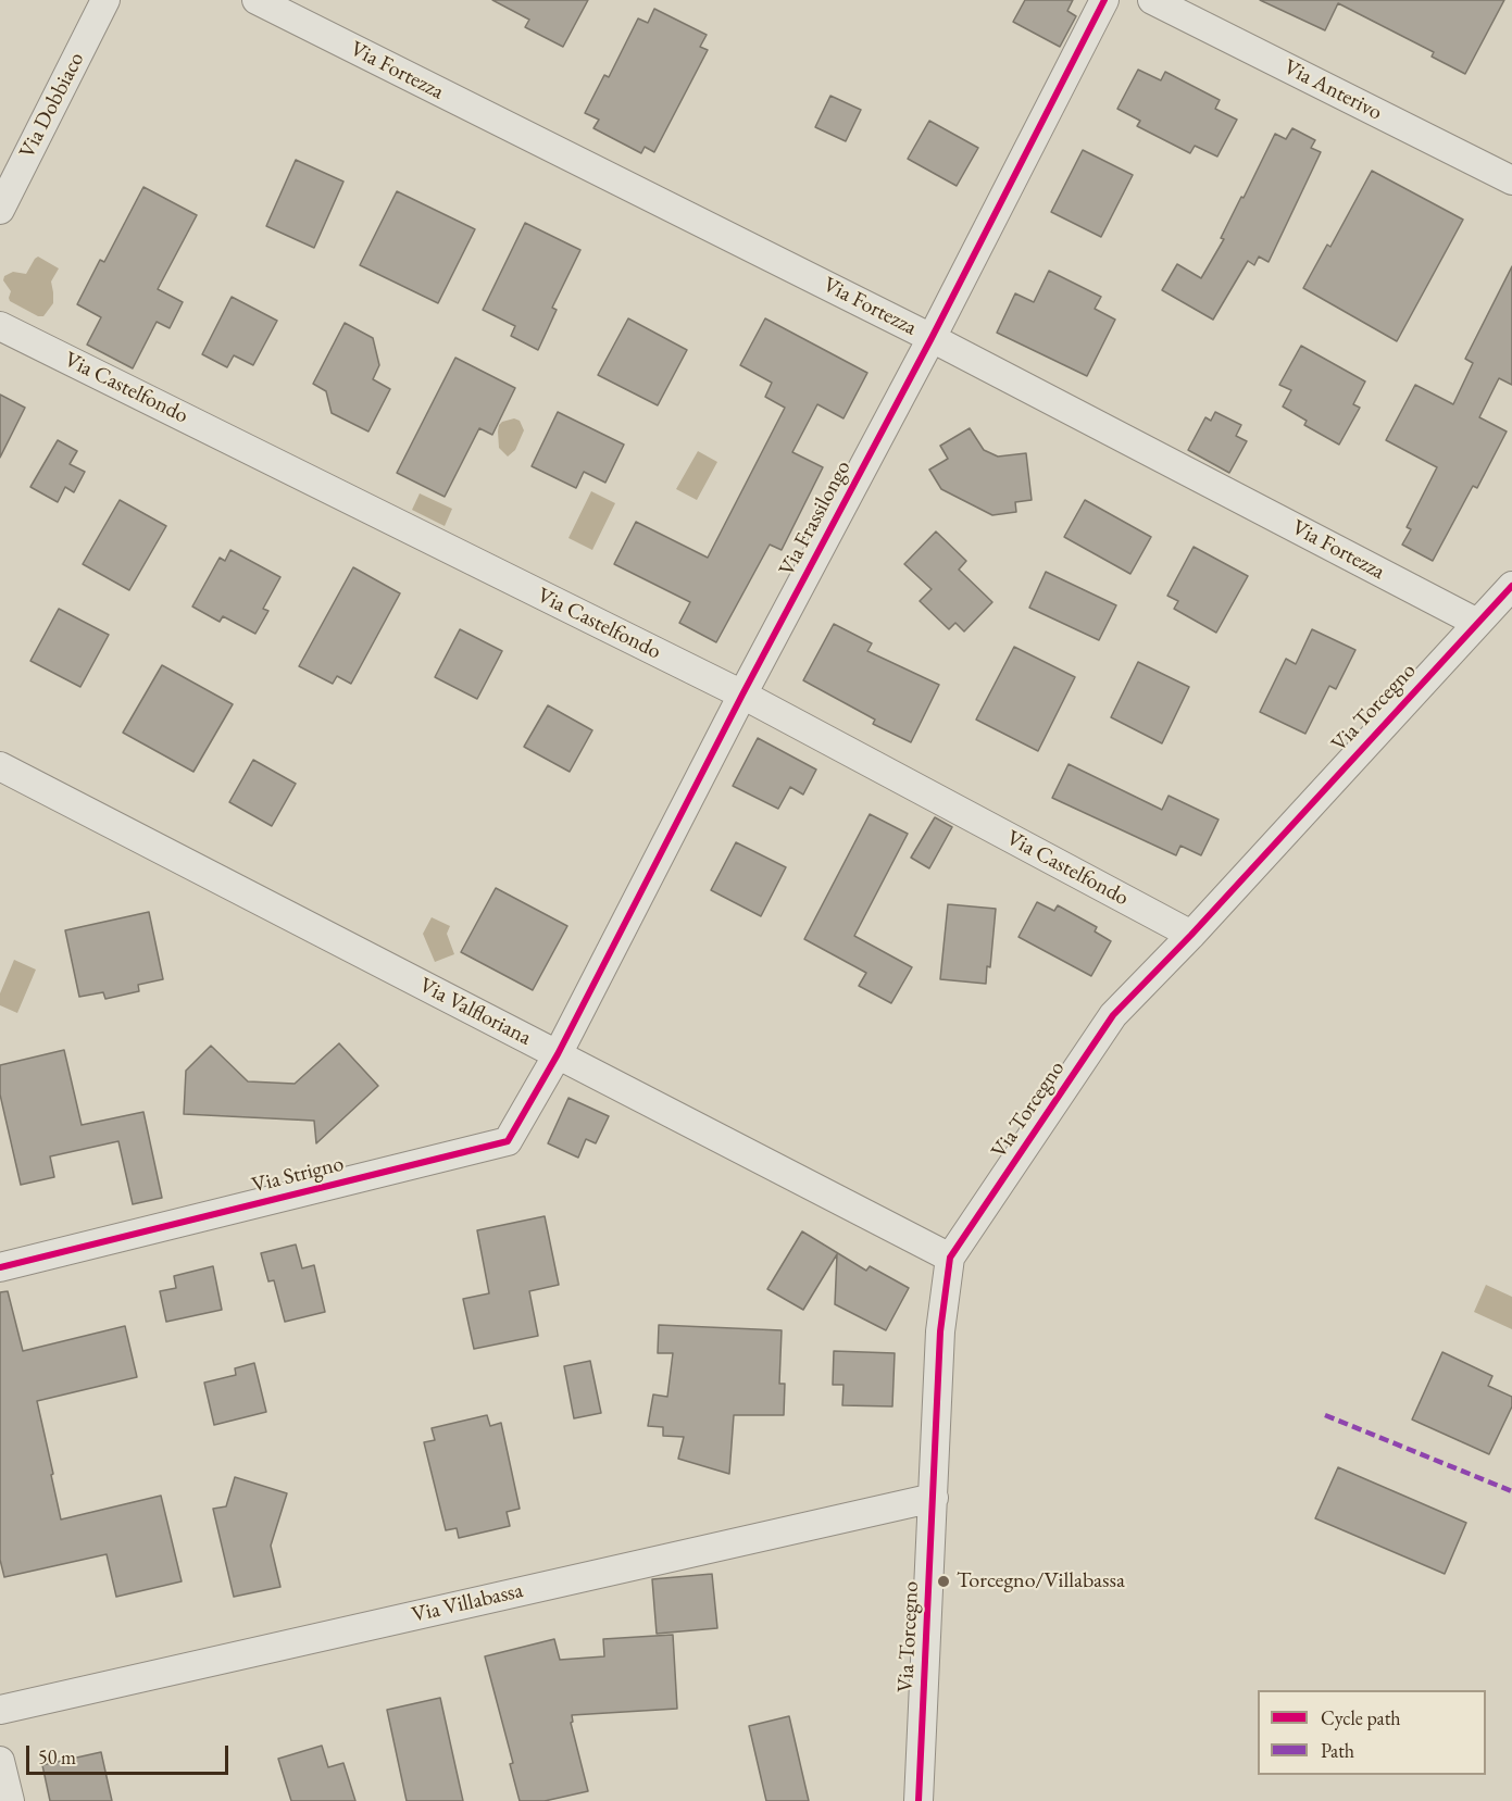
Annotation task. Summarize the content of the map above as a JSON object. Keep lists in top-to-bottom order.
{
  "streets": {
    "street": [
      "Via Fortezza",
      "Via Anterivo",
      "Via Dobbiaco",
      "Via Castelfondo",
      "Via Frassilongo",
      "Via Torcegno",
      "Via Valfloriana",
      "Via Strigno",
      "Via Villabassa"
    ]
  },
  "crossings": [
    ["Via Fortezza", "Via Frassilongo"],
    ["Via Fortezza", "Via Torcegno"],
    ["Via Castelfondo", "Via Frassilongo"],
    ["Via Castelfondo", "Via Torcegno"],
    ["Via Frassilongo", "Via Valfloriana"],
    ["Via Frassilongo", "Via Strigno"],
    ["Via Torcegno", "Via Valfloriana"],
    ["Via Torcegno", "Via Villabassa"],
    ["Via Valfloriana", "Via Strigno"]
  ],
  "places": ["Torcegno/Villabassa"],
  "legend": ["Cycle path", "Path"],
  "scale_bar": "50 m"
}
